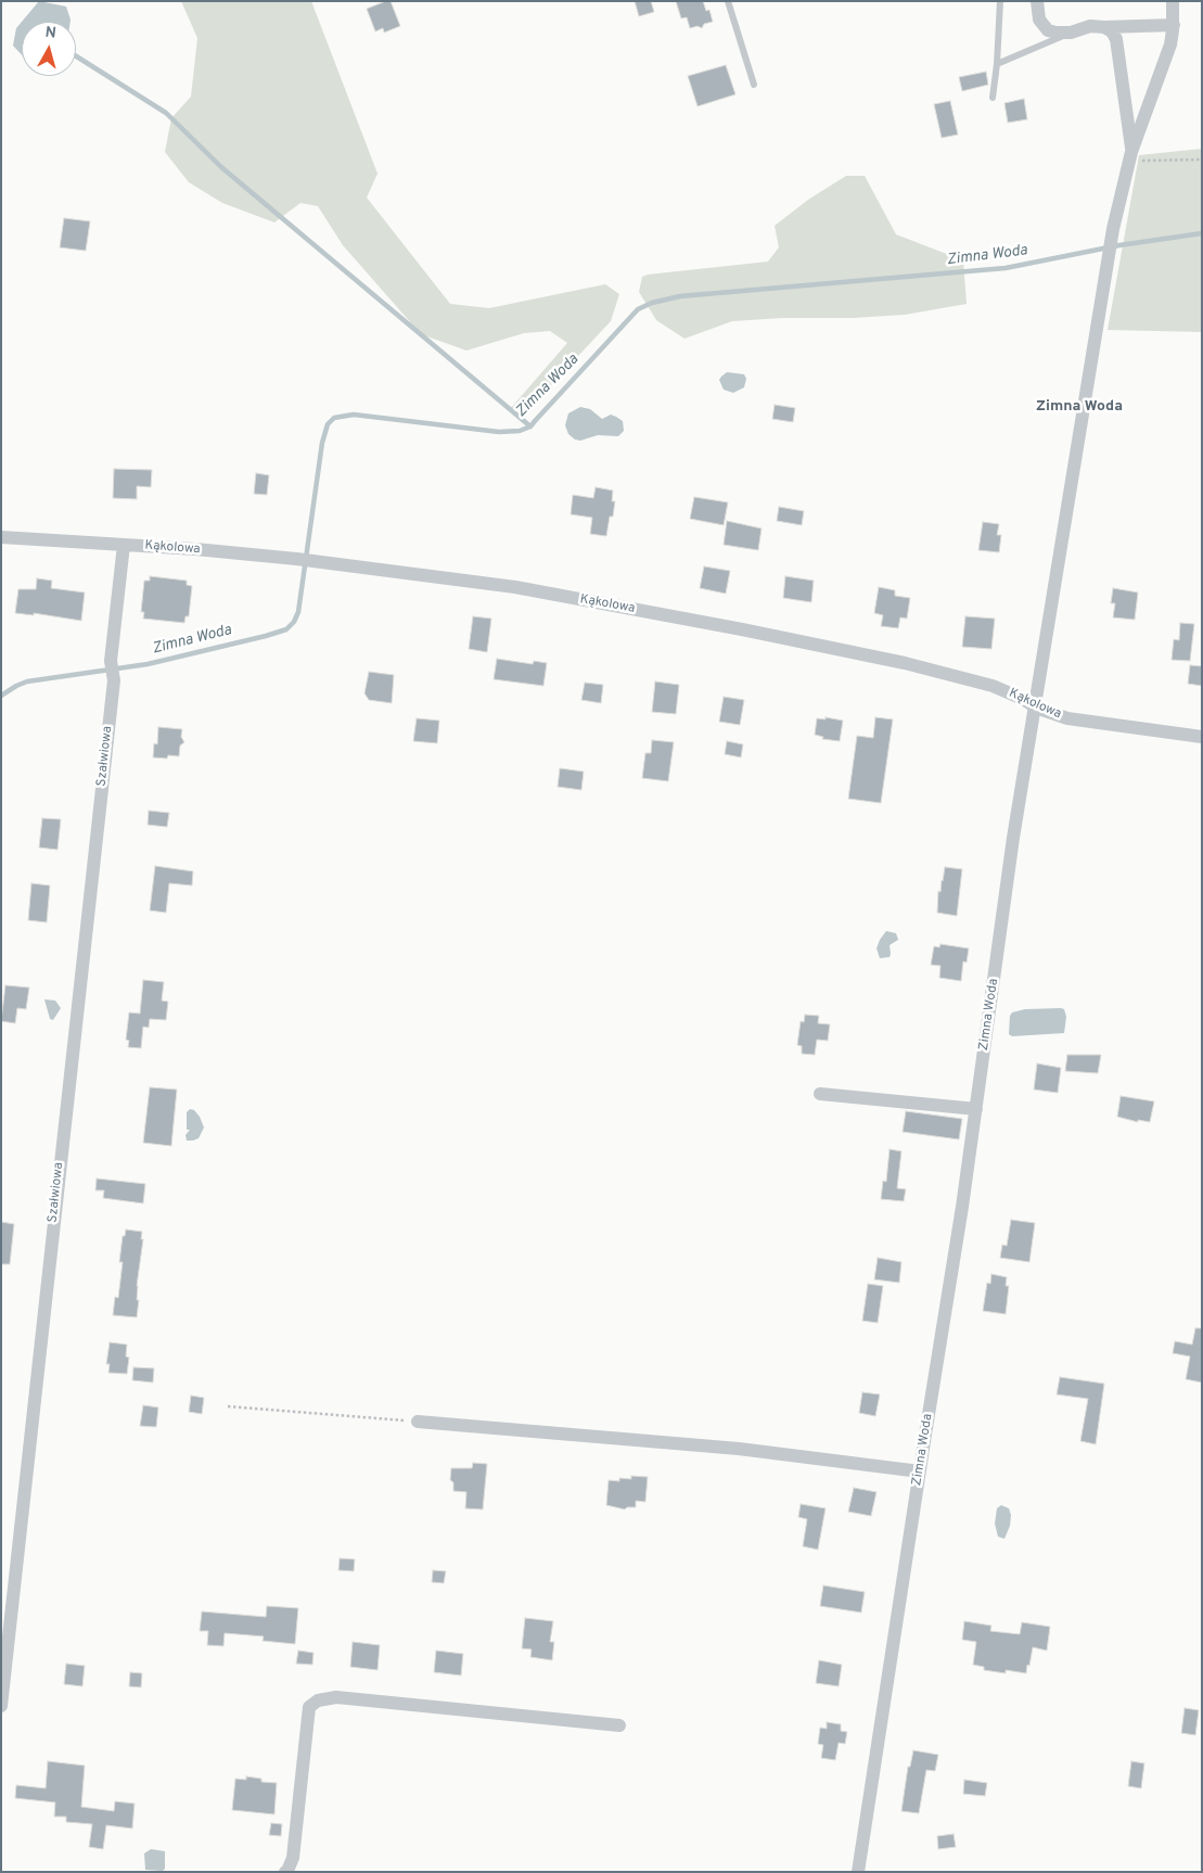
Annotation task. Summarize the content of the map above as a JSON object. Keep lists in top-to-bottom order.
{
  "streets": {
    "street": ["Kąkolowa", "Szałwiowa", "Zimna Woda"]
  },
  "crossings": [
    ["Kąkolowa", "Szałwiowa"],
    ["Kąkolowa", "Zimna Woda"]
  ],
  "districts": ["Zimna Woda"],
  "water": ["Zimna Woda"],
  "north": "top"
}
